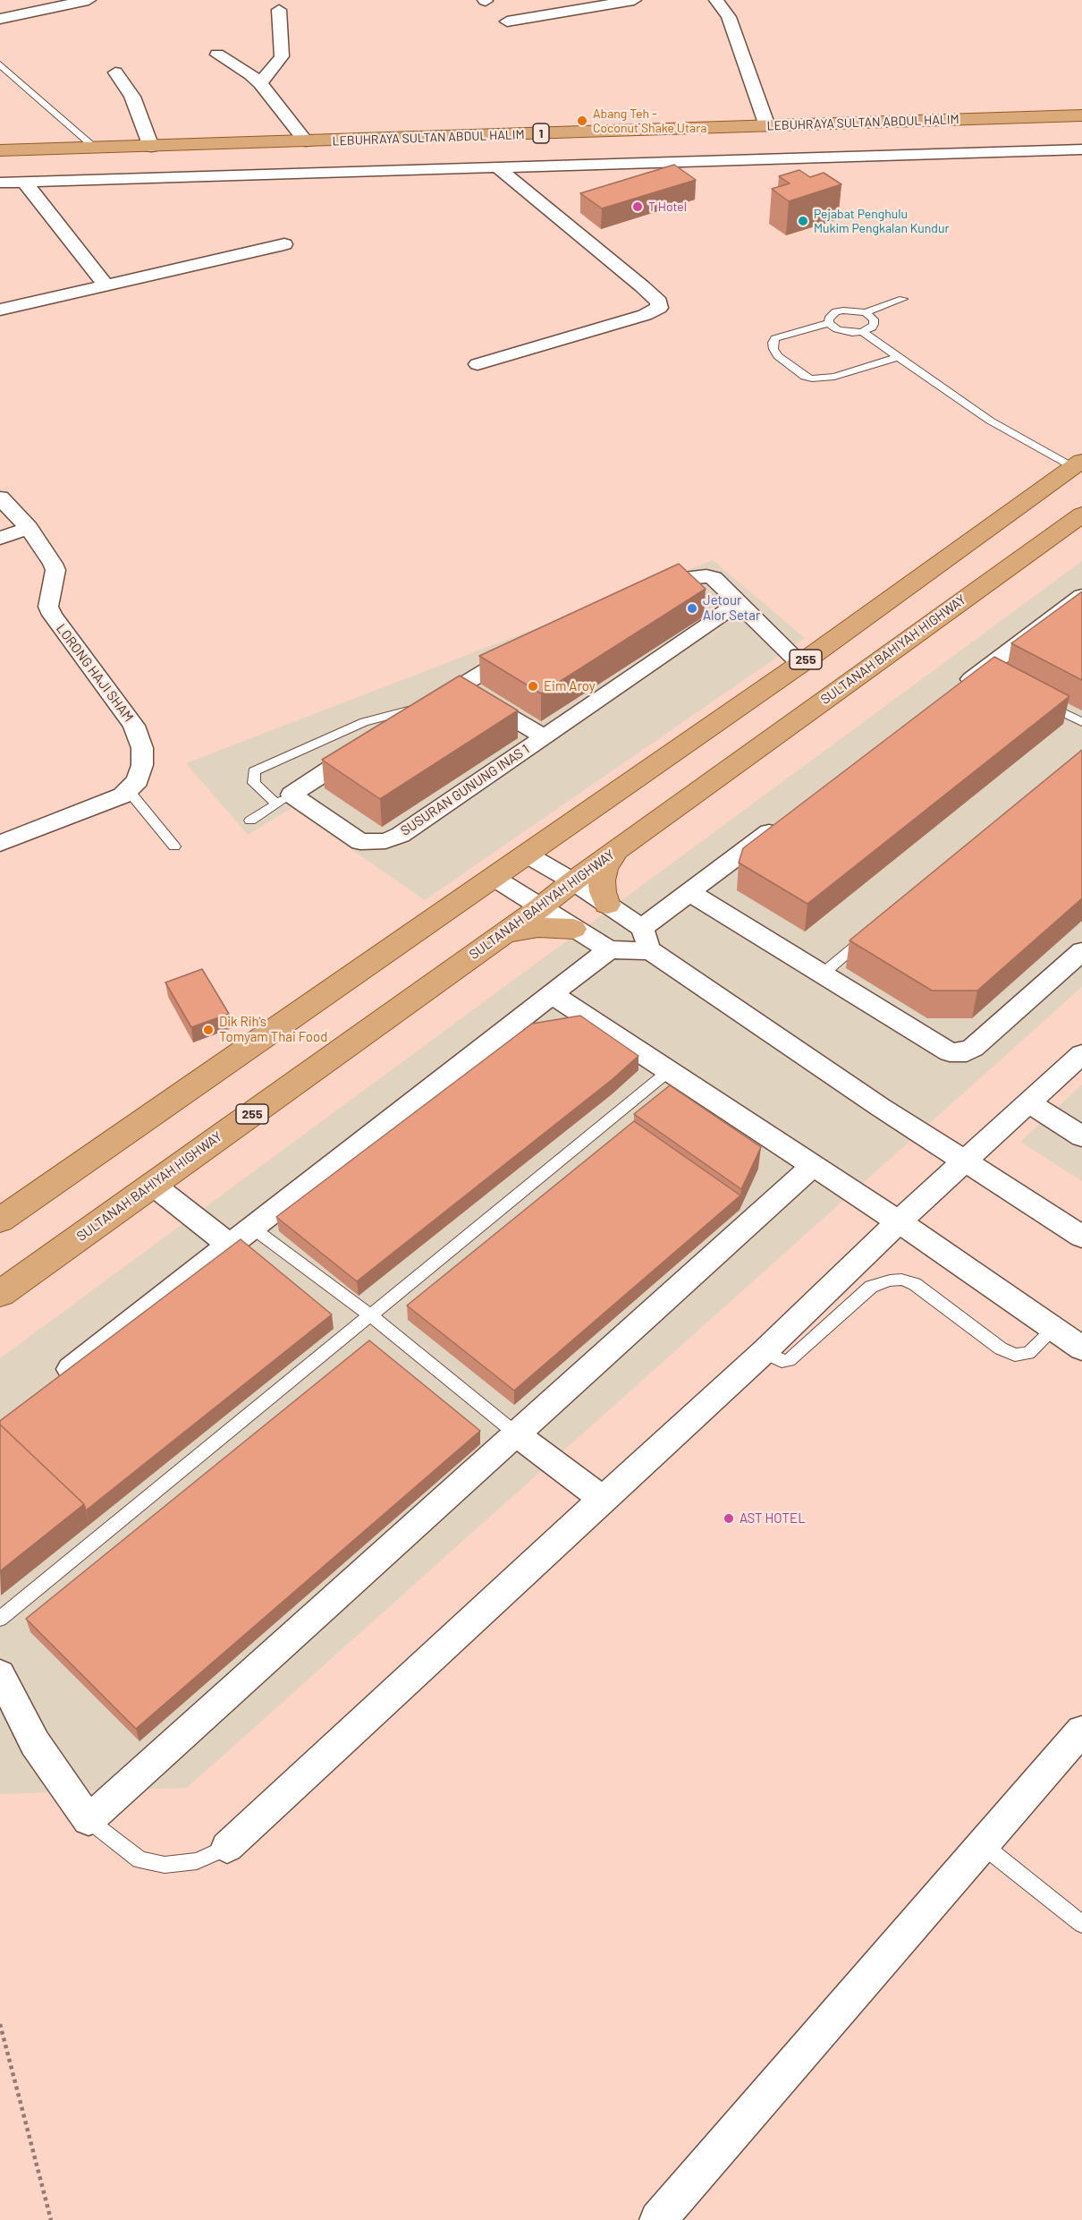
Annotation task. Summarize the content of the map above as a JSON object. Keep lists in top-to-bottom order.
{
  "streets": {
    "main road": [
      "LEBUHRAYA SULTAN ABDUL HALIM",
      "1",
      "SULTANAH BAHIYAH HIGHWAY",
      "255"
    ],
    "street": ["LORONG HAJI SHAM", "SUSURAN GUNUNG INAS 1"]
  },
  "places": [
    "Abang Teh - Coconut Shake Utara",
    "T Hotel",
    "Pejabat Penghulu Mukim Pengkalan Kundur",
    "Jetour Alor Setar",
    "Eim Aroy",
    "Dik Rih's Tomyam Thai Food",
    "AST HOTEL"
  ]
}
